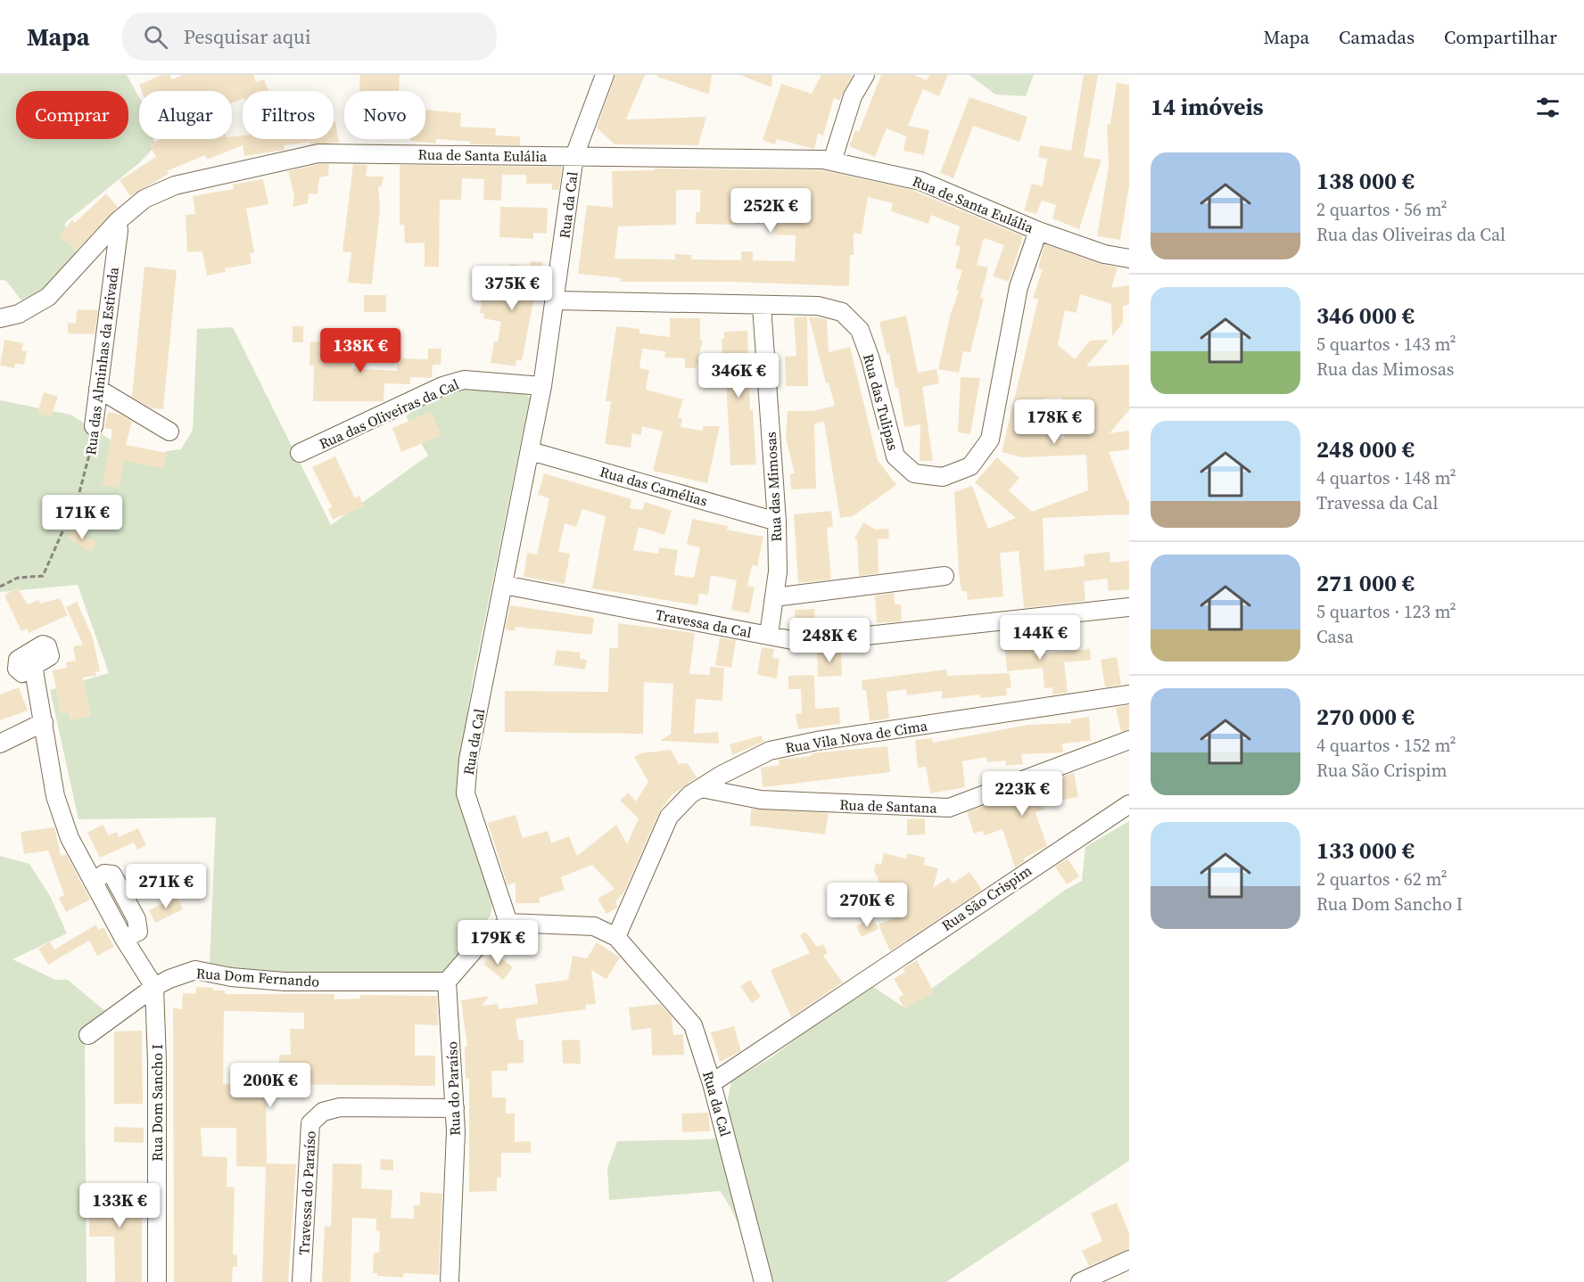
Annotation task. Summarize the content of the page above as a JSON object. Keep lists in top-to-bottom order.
{
  "streets": {
    "street": [
      "Rua de Santa Eulália",
      "Rua da Cal",
      "Rua das Alminhas da Estivada",
      "Rua das Tulipas",
      "Rua das Oliveiras da Cal",
      "Rua das Camélias",
      "Rua das Mimosas",
      "Travessa da Cal",
      "Rua Vila Nova de Cima",
      "Rua de Santana",
      "Rua São Crispim",
      "Rua Dom Fernando",
      "Rua do Paraíso",
      "Rua Dom Sancho I",
      "Travessa do Paraíso"
    ]
  },
  "crossings": [
    ["Rua de Santa Eulália", "Rua da Cal"],
    ["Rua de Santa Eulália", "Rua das Alminhas da Estivada"],
    ["Rua de Santa Eulália", "Rua das Tulipas"],
    ["Rua da Cal", "Rua das Tulipas"],
    ["Rua da Cal", "Rua das Oliveiras da Cal"],
    ["Rua da Cal", "Rua das Camélias"],
    ["Rua da Cal", "Travessa da Cal"],
    ["Rua da Cal", "Rua Vila Nova de Cima"],
    ["Rua da Cal", "Rua São Crispim"],
    ["Rua das Tulipas", "Rua das Mimosas"],
    ["Rua das Camélias", "Rua das Mimosas"],
    ["Rua das Mimosas", "Travessa da Cal"],
    ["Rua Vila Nova de Cima", "Rua de Santana"],
    ["Rua Dom Fernando", "Rua do Paraíso"],
    ["Rua Dom Fernando", "Rua Dom Sancho I"],
    ["Rua do Paraíso", "Travessa do Paraíso"]
  ],
  "page": {
    "header": "Mapa",
    "search": "Pesquisar aqui",
    "nav": ["Mapa", "Camadas", "Compartilhar"],
    "heading": "14 imóveis",
    "chip": [
      "Comprar",
      "Alugar",
      "Filtros",
      "Novo"
    ],
    "list": [
      {
        "name": "138 000 €",
        "note": "2 quartos · 56 m² · Rua das Oliveiras da Cal"
      },
      {
        "name": "346 000 €",
        "note": "5 quartos · 143 m² · Rua das Mimosas"
      },
      {
        "name": "248 000 €",
        "note": "4 quartos · 148 m² · Travessa da Cal"
      },
      {
        "name": "271 000 €",
        "note": "5 quartos · 123 m² · Casa"
      },
      {
        "name": "270 000 €",
        "note": "4 quartos · 152 m² · Rua São Crispim"
      },
      {
        "name": "133 000 €",
        "note": "2 quartos · 62 m² · Rua Dom Sancho I"
      }
    ],
    "price": [
      "252K €",
      "375K €",
      "138K €",
      "346K €",
      "178K €",
      "171K €",
      "144K €",
      "248K €",
      "223K €",
      "271K €",
      "270K €",
      "179K €",
      "200K €",
      "133K €"
    ]
  }
}
